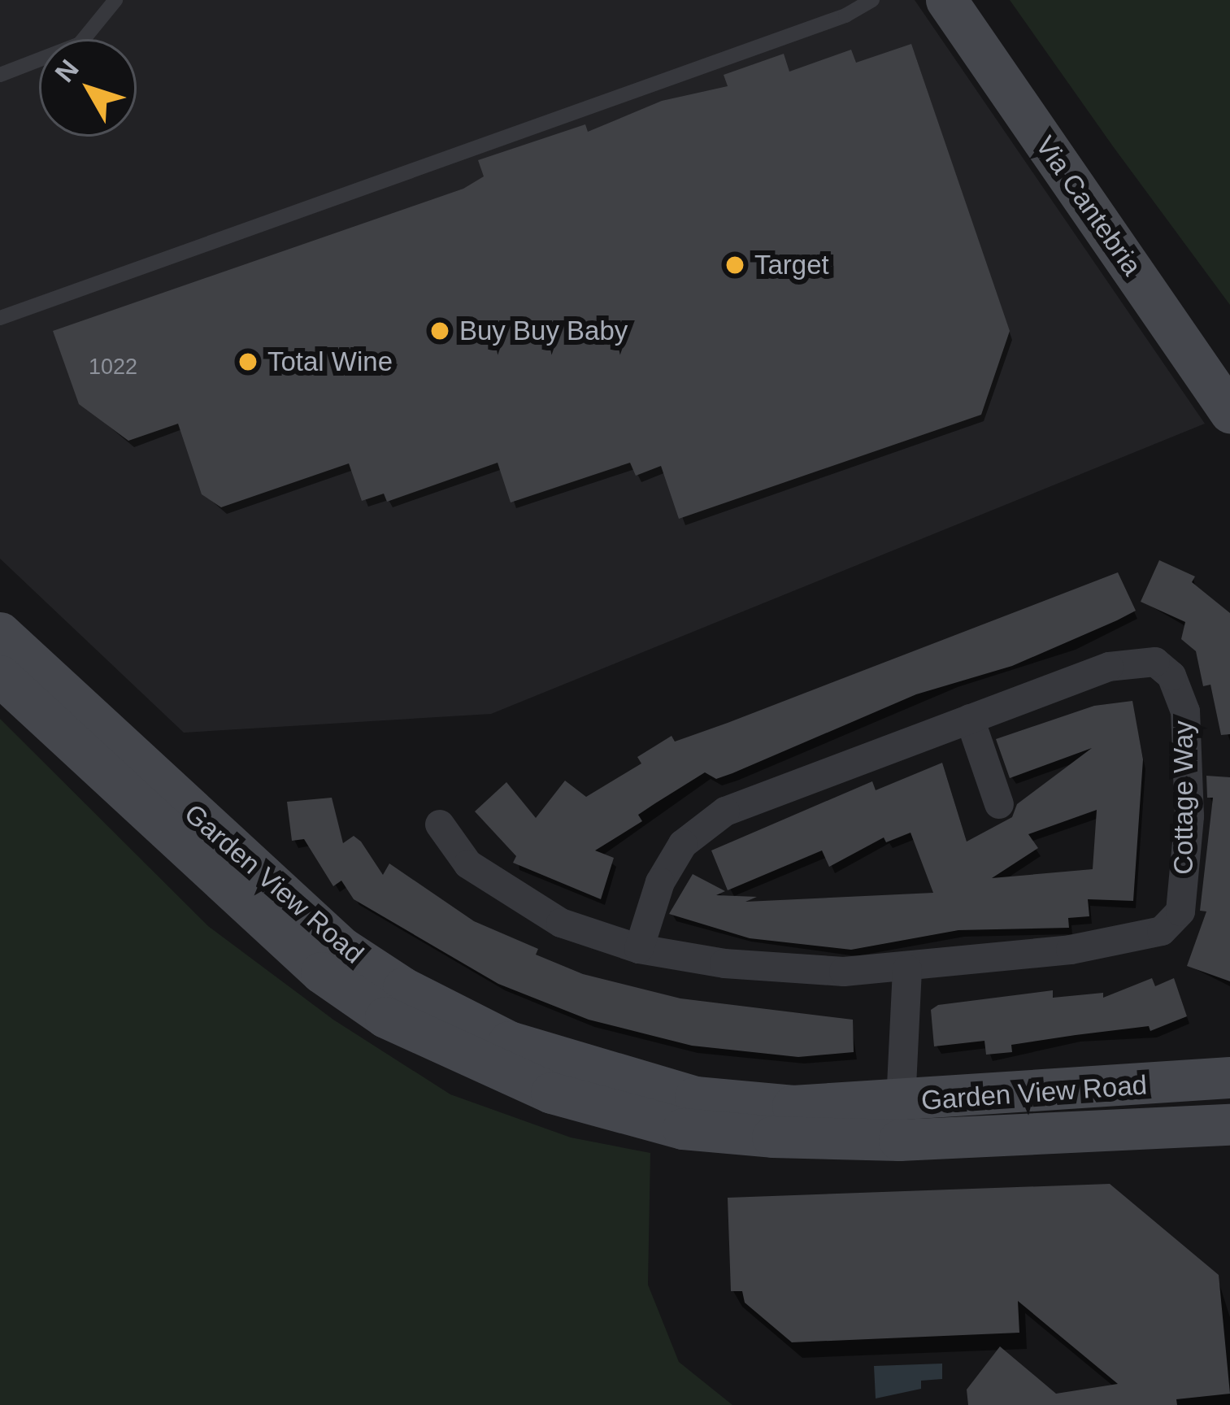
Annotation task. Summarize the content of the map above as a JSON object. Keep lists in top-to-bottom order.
{
  "streets": {
    "main road": ["Via Cantebria", "Garden View Road"],
    "street": ["Cottage Way"]
  },
  "places": ["Target", "Buy Buy Baby", "Total Wine"],
  "house_numbers": ["1022"],
  "north": "top left"
}
